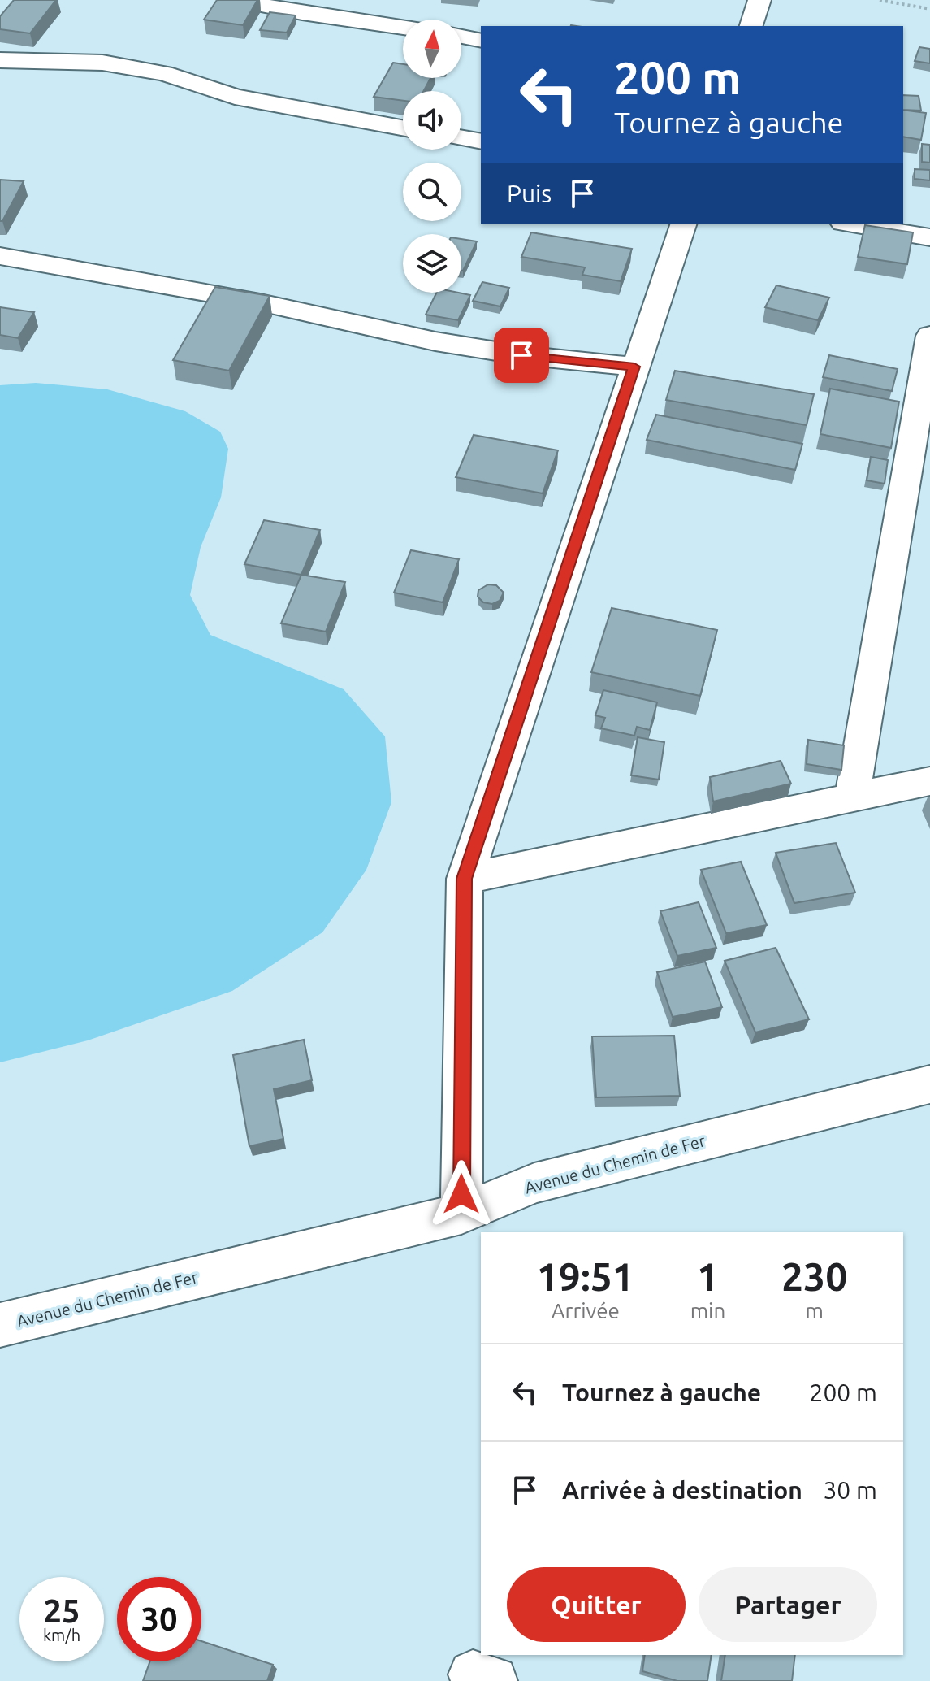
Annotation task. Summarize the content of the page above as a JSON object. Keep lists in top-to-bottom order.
{
  "streets": {
    "street": ["Avenue du Chemin de Fer"]
  },
  "north": "top",
  "page": {
    "turn": ["200 m", "Tournez à gauche"],
    "then": "Puis",
    "eta": [
      "19:51",
      "Arrivée",
      "1",
      "min",
      "230",
      "m"
    ],
    "list": [
      {
        "name": "Tournez à gauche",
        "value": "200 m"
      },
      {
        "name": "Arrivée à destination",
        "value": "30 m"
      }
    ],
    "buttons": ["Quitter", "Partager"],
    "speed": "25 km/h",
    "limit": "30"
  }
}
